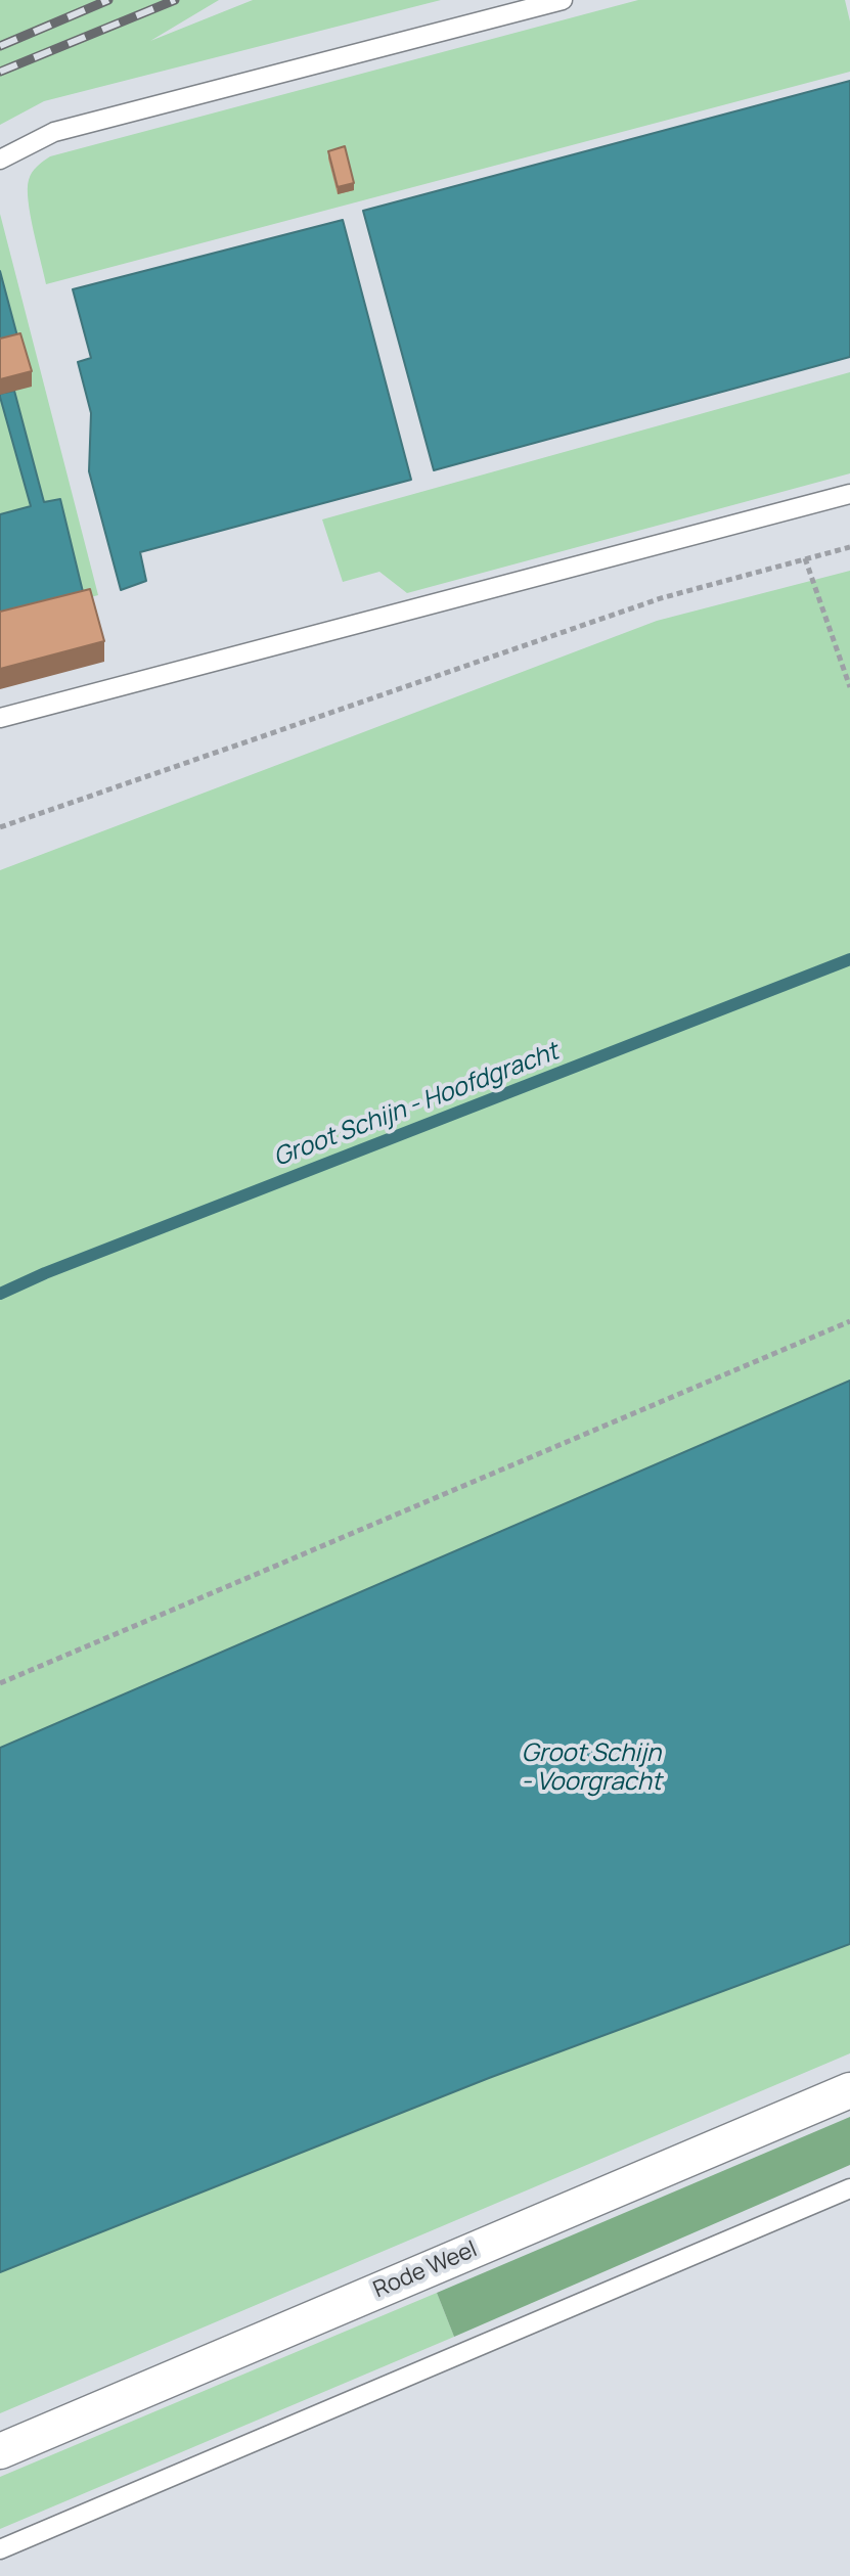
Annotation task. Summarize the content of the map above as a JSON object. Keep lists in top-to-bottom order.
{
  "streets": {
    "street": ["Rode Weel"]
  },
  "water": ["Groot Schijn - Hoofdgracht", "Groot Schijn - Voorgracht"]
}
